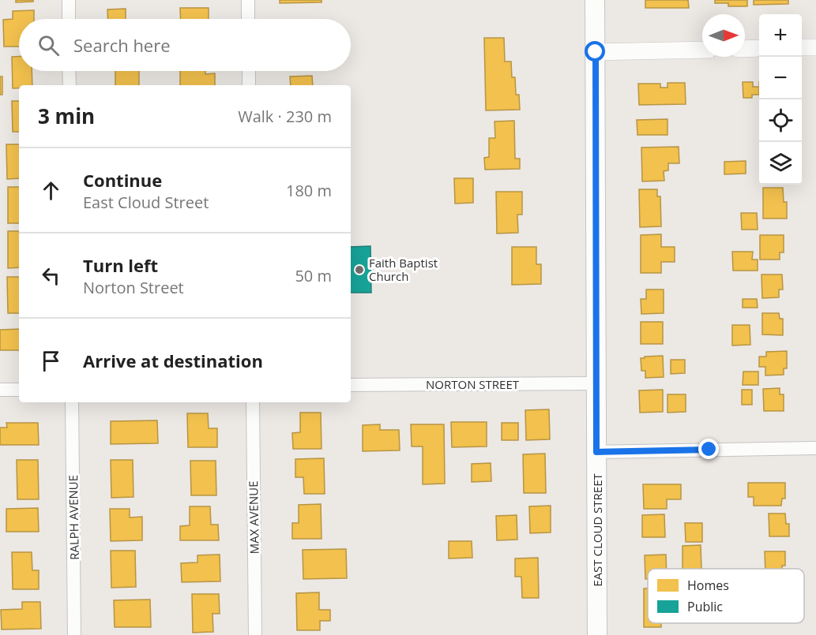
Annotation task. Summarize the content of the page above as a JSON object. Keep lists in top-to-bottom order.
{
  "streets": {
    "main road": ["EAST CLOUD STREET"],
    "street": ["NORTON STREET", "RALPH AVENUE", "MAX AVENUE"]
  },
  "crossings": [
    ["NORTON STREET", "EAST CLOUD STREET"]
  ],
  "places": ["Faith Baptist Church"],
  "legend": ["Homes", "Public"],
  "north": "right",
  "page": {
    "map_buttons": ["+", "−"],
    "search": "Search here",
    "heading": ["3 min", "Walk · 230 m"],
    "list": [
      ["Continue", "East Cloud Street", "180 m"],
      ["Turn left", "Norton Street", "50 m"],
      "Arrive at destination"
    ]
  }
}
